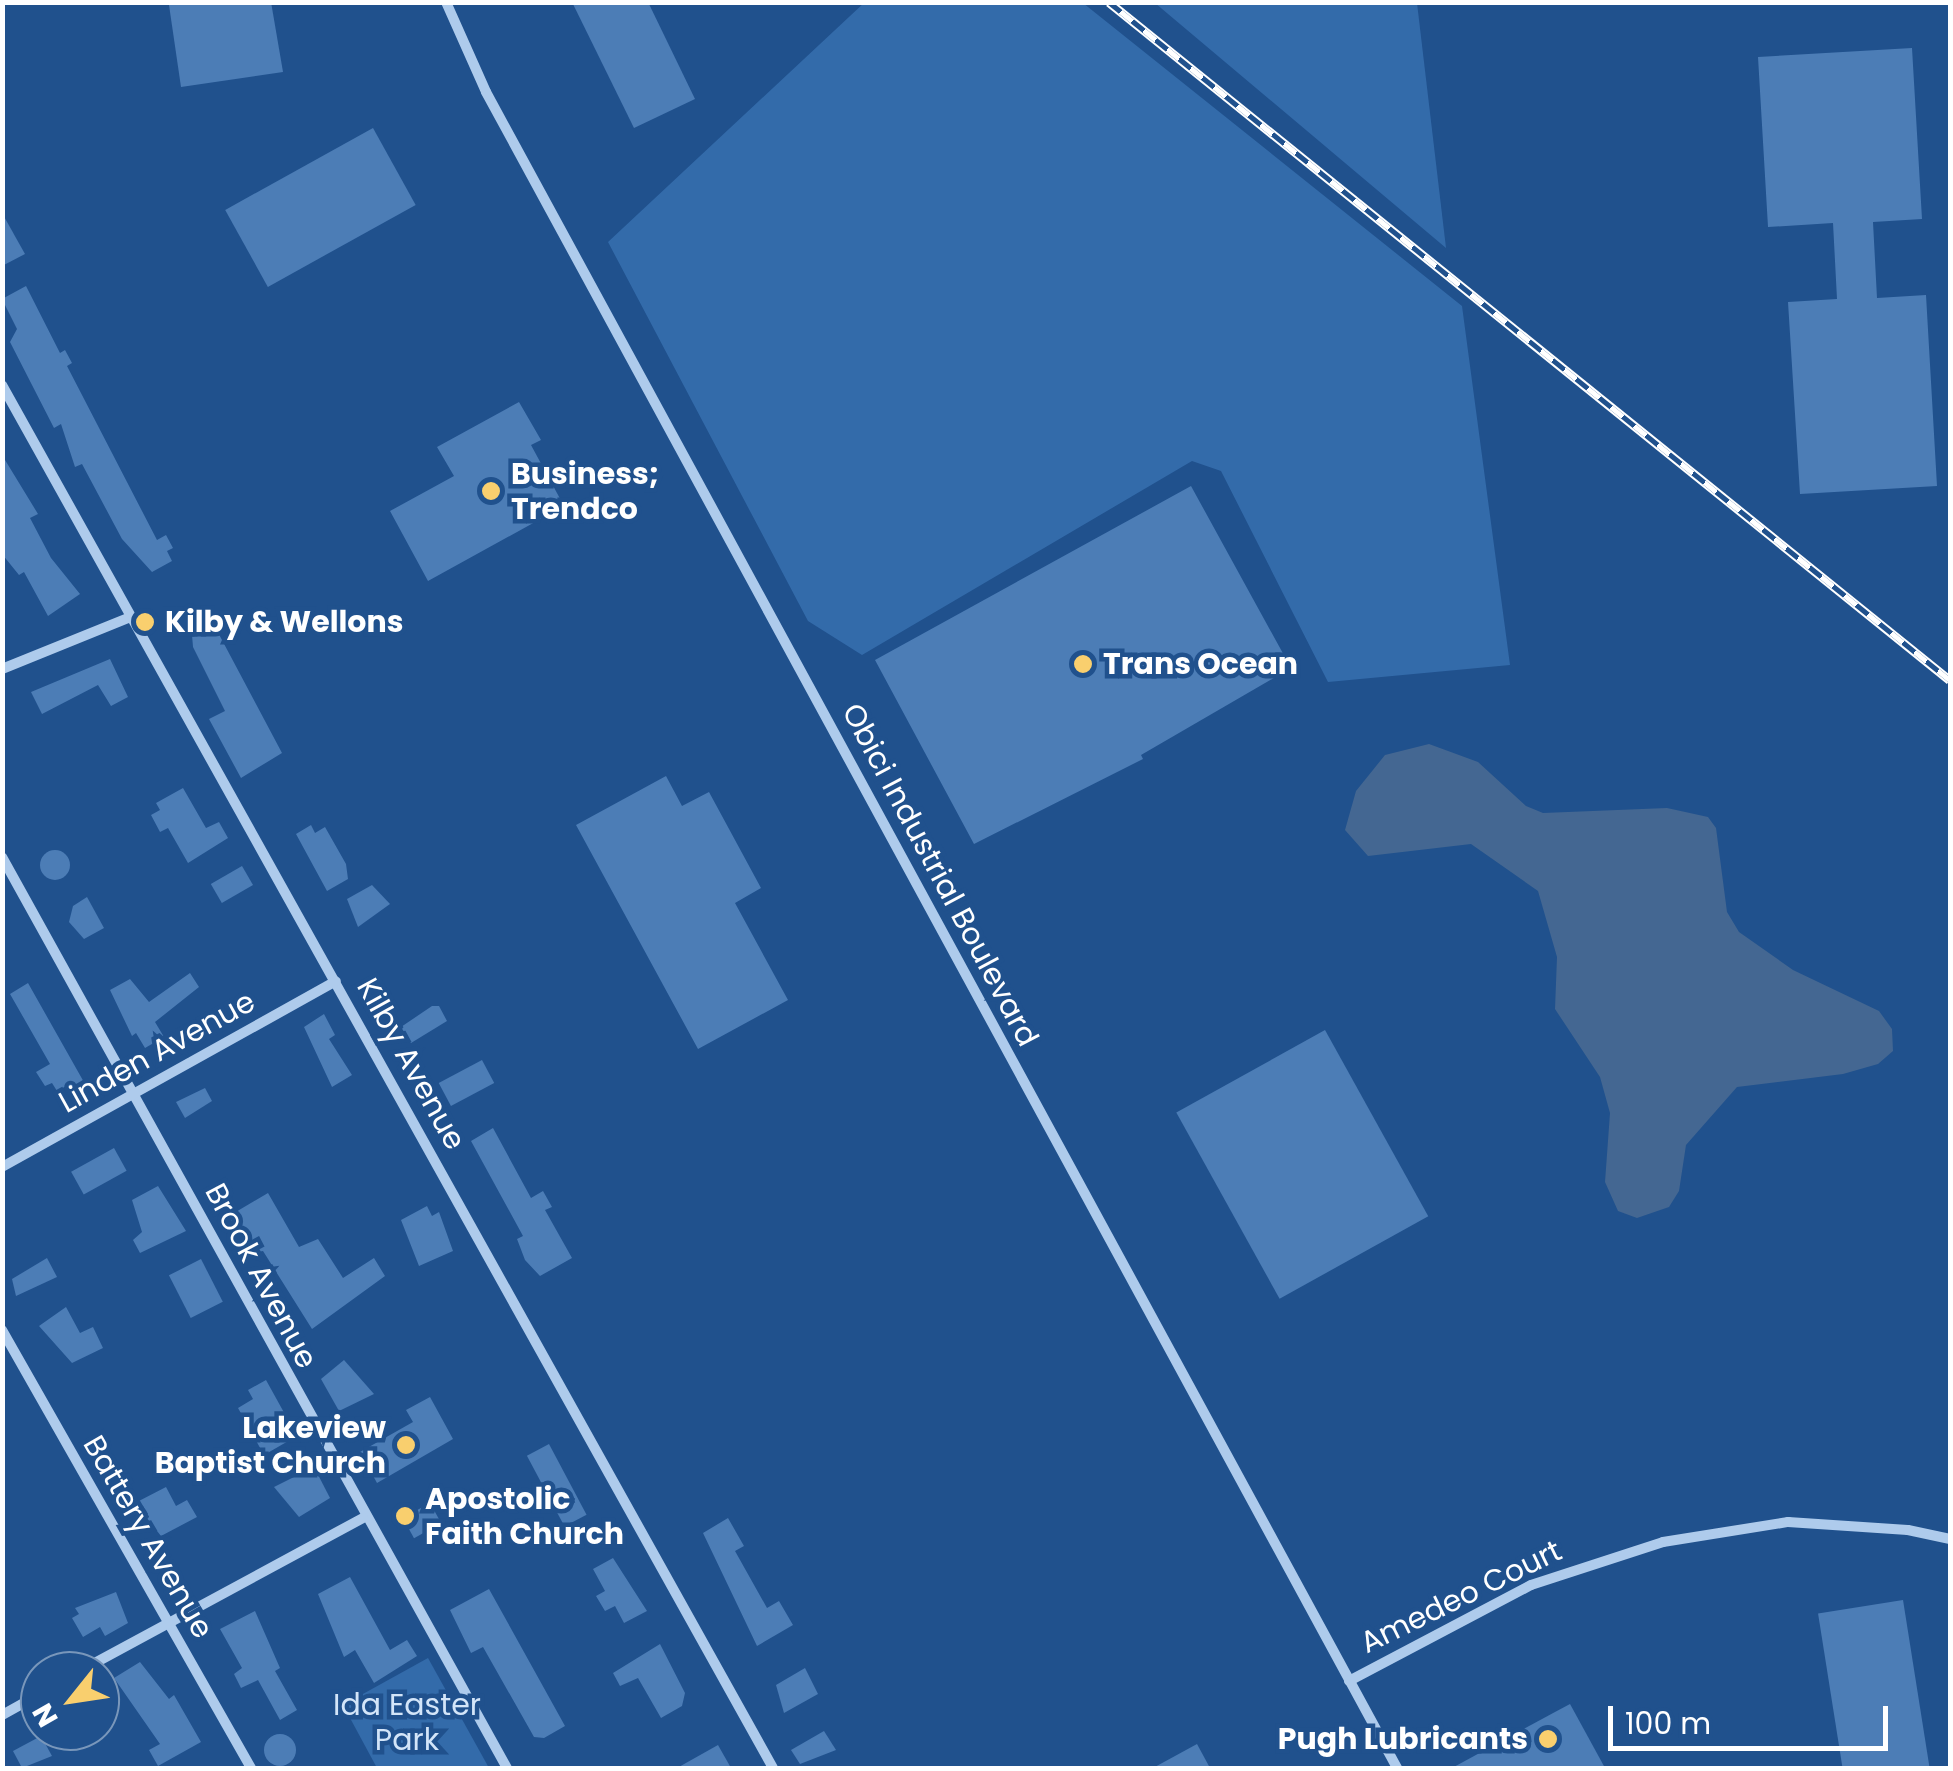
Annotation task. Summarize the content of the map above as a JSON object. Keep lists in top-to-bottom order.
{
  "streets": {
    "street": [
      "Obici Industrial Boulevard",
      "Linden Avenue",
      "Kilby Avenue",
      "Brook Avenue",
      "Battery Avenue",
      "Amedeo Court"
    ]
  },
  "crossings": [
    ["Obici Industrial Boulevard", "Amedeo Court"],
    ["Linden Avenue", "Kilby Avenue"],
    ["Linden Avenue", "Brook Avenue"]
  ],
  "parks": ["Ida Easter Park"],
  "places": [
    "Business; Trendco",
    "Kilby & Wellons",
    "Trans Ocean",
    "Lakeview Baptist Church",
    "Apostolic Faith Church",
    "Pugh Lubricants"
  ],
  "scale_bar": "100 m",
  "north": "bottom left"
}
